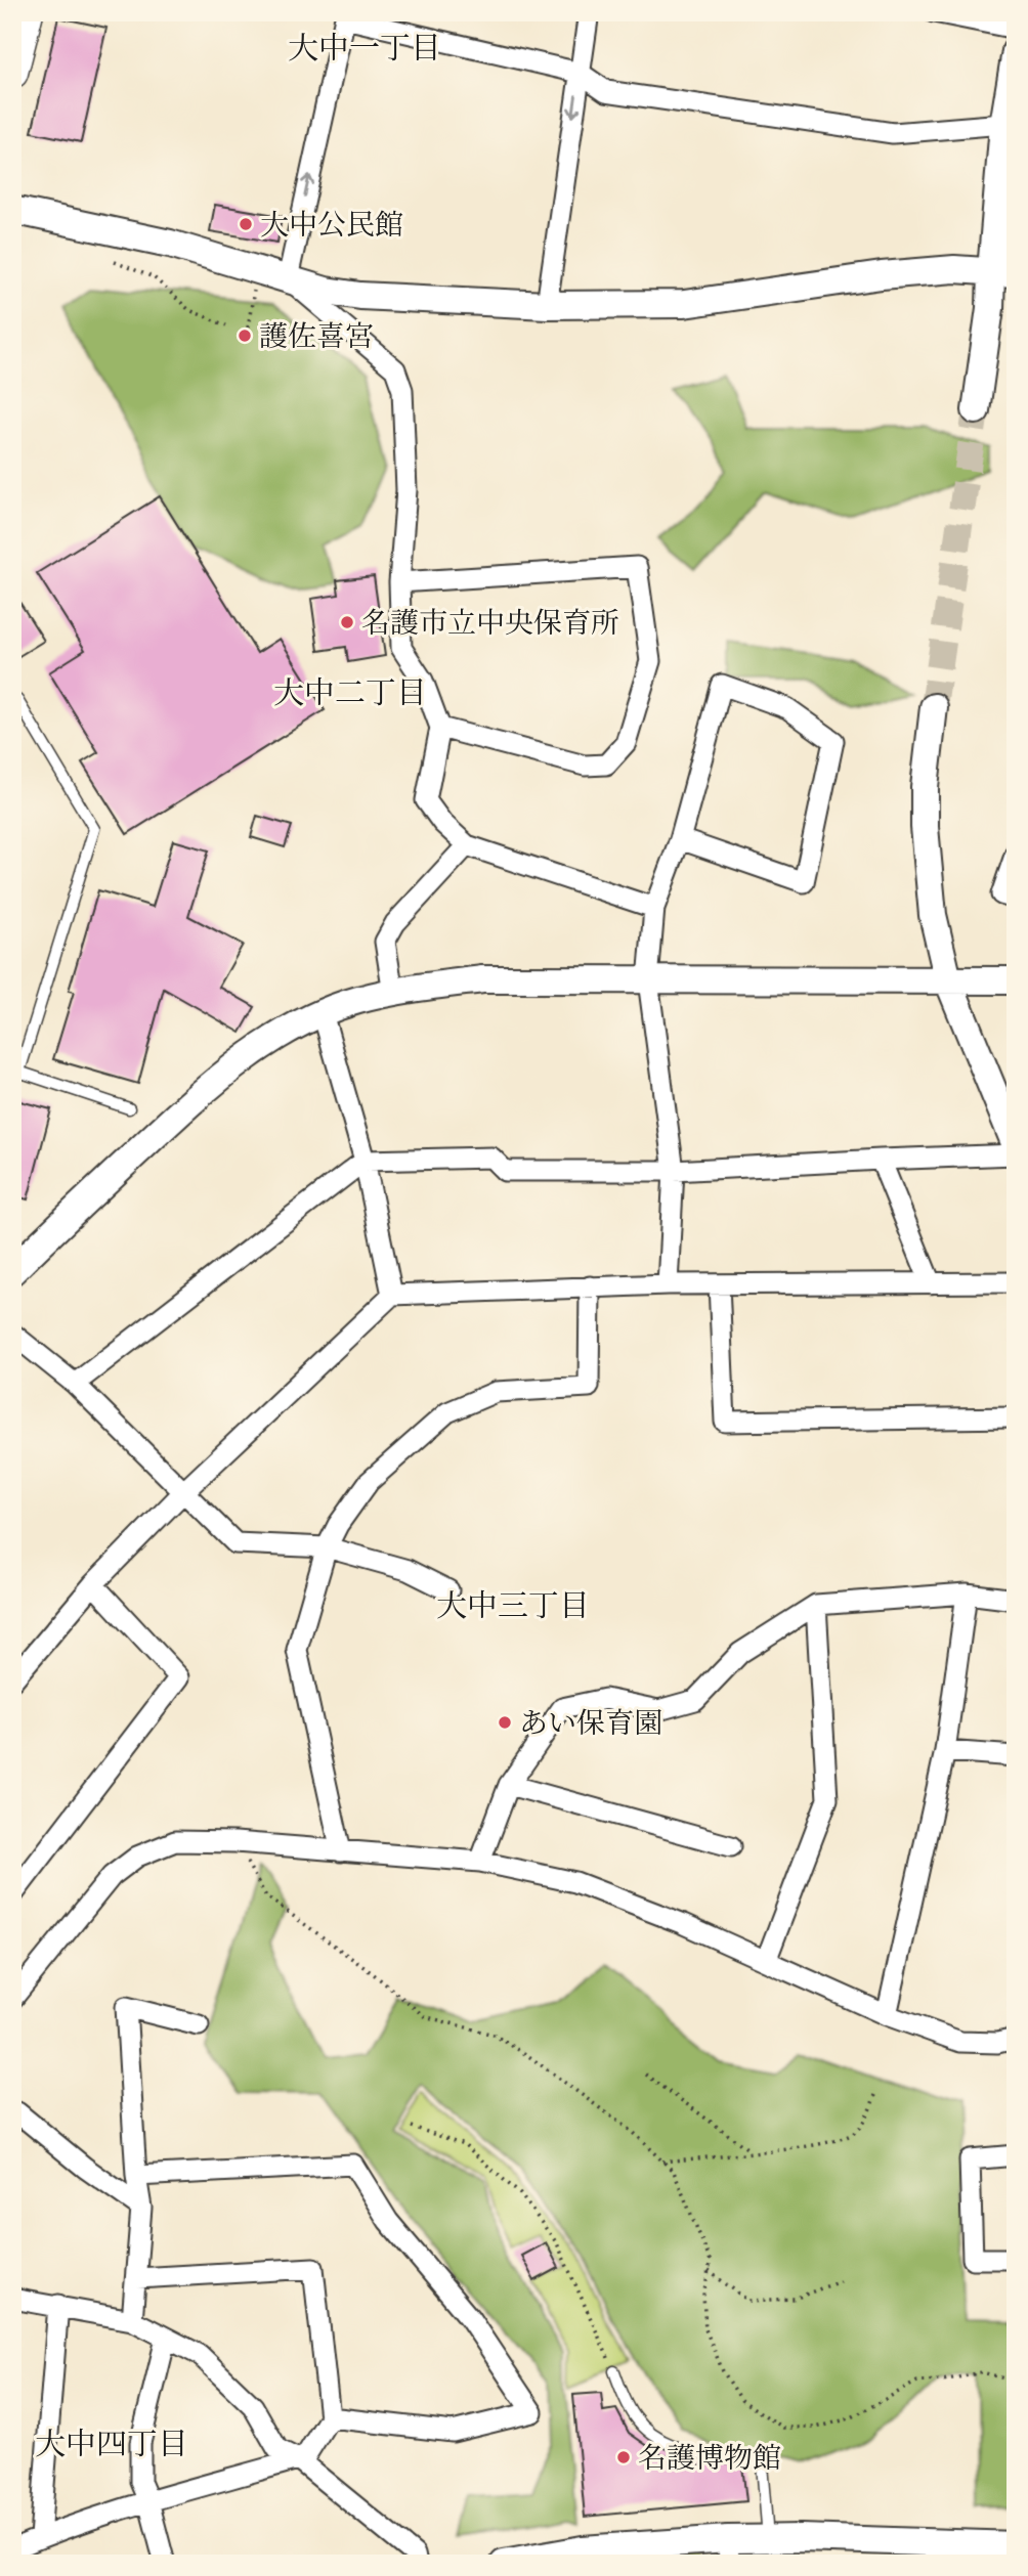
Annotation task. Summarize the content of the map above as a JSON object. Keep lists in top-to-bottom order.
{
  "districts": [
    "大中一丁目",
    "大中二丁目",
    "大中三丁目",
    "大中四丁目"
  ],
  "places": [
    "大中公民館",
    "護佐喜宮",
    "名護市立中央保育所",
    "あい保育園",
    "名護博物館"
  ]
}
